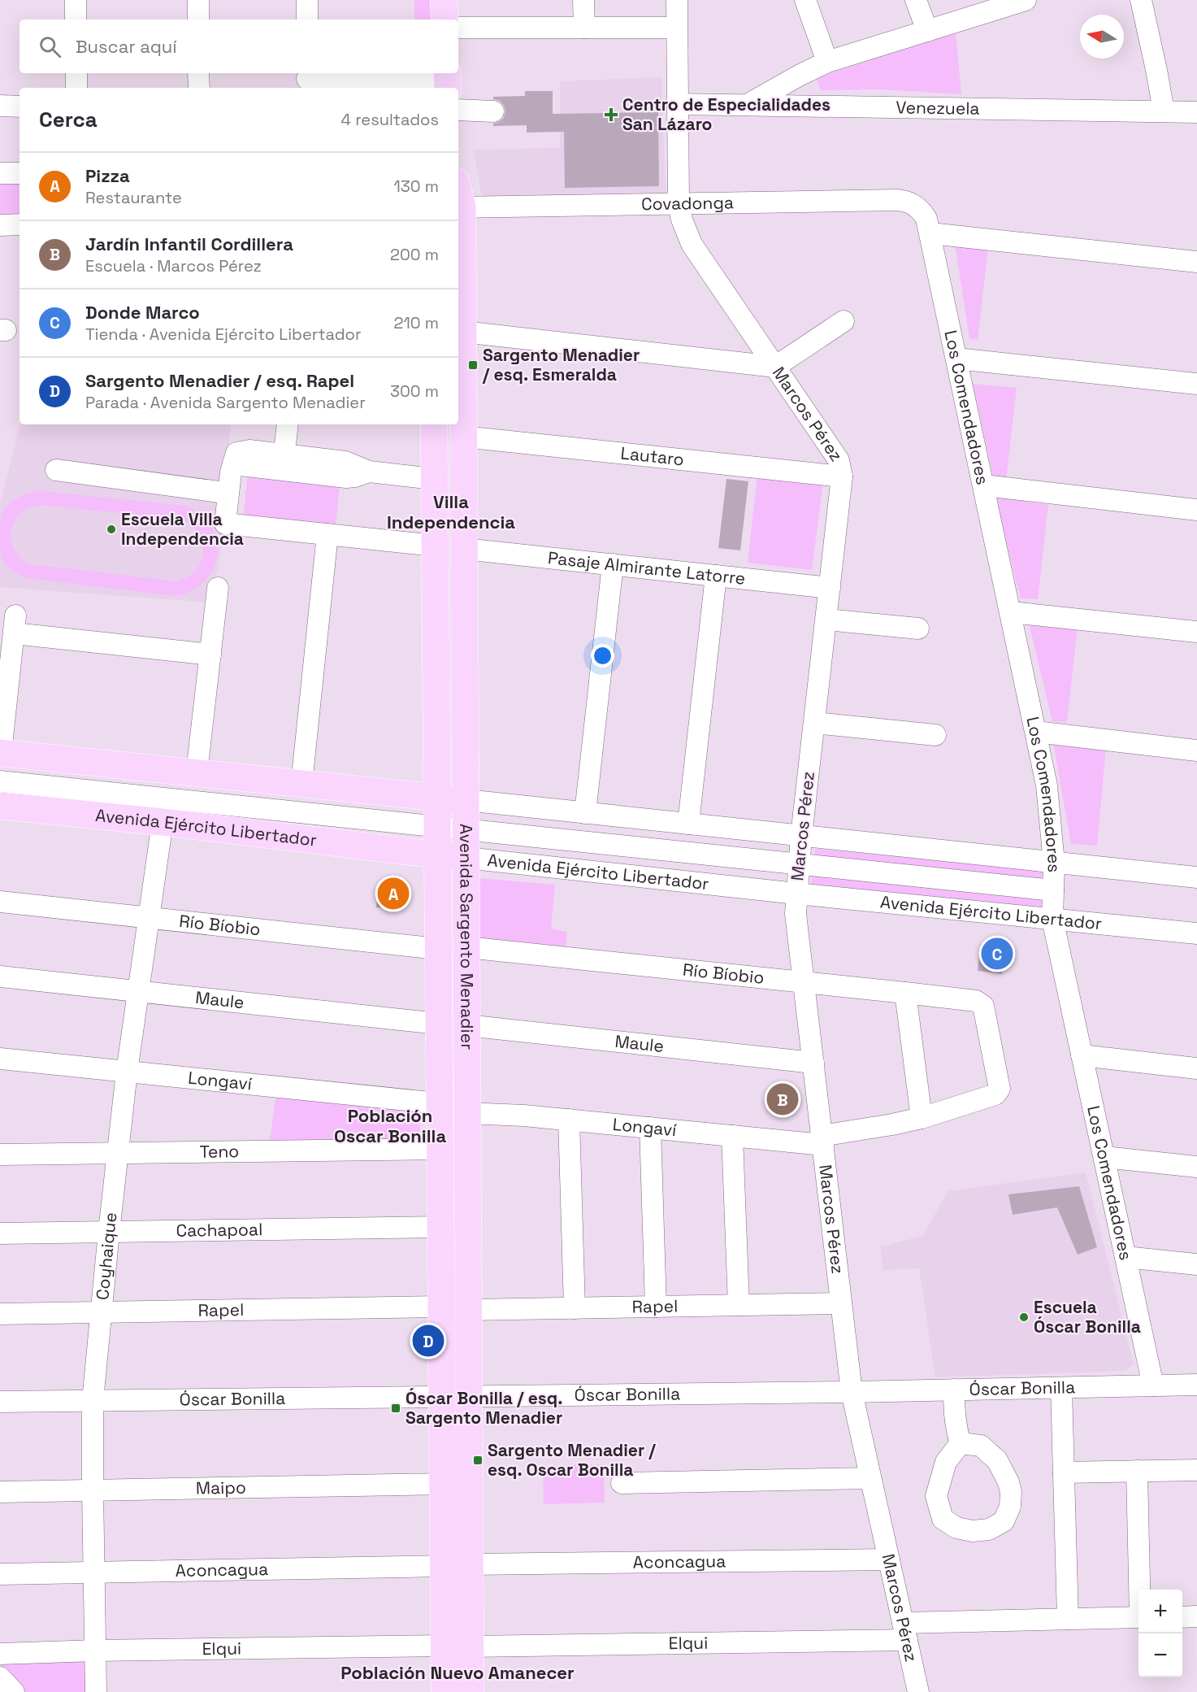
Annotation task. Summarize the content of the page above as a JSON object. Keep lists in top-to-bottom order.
{
  "streets": {
    "main road": ["Avenida Ejército Libertador", "Avenida Sargento Menadier"],
    "street": [
      "Venezuela",
      "Covadonga",
      "Los Comendadores",
      "Marcos Pérez",
      "Lautaro",
      "Pasaje Almirante Latorre",
      "Río Bíobio",
      "Maule",
      "Longaví",
      "Teno",
      "Cachapoal",
      "Coyhaique",
      "Rapel",
      "Óscar Bonilla",
      "Maipo",
      "Aconcagua",
      "Elqui"
    ]
  },
  "crossings": [
    ["Venezuela", "Marcos Pérez"],
    ["Covadonga", "Los Comendadores"],
    ["Covadonga", "Marcos Pérez"],
    ["Covadonga", "Avenida Sargento Menadier"],
    ["Los Comendadores", "Avenida Ejército Libertador"],
    ["Los Comendadores", "Óscar Bonilla"],
    ["Marcos Pérez", "Lautaro"],
    ["Marcos Pérez", "Pasaje Almirante Latorre"],
    ["Marcos Pérez", "Avenida Ejército Libertador"],
    ["Marcos Pérez", "Río Bíobio"],
    ["Marcos Pérez", "Maule"],
    ["Marcos Pérez", "Longaví"],
    ["Marcos Pérez", "Rapel"],
    ["Marcos Pérez", "Óscar Bonilla"],
    ["Marcos Pérez", "Aconcagua"],
    ["Marcos Pérez", "Elqui"],
    ["Lautaro", "Avenida Sargento Menadier"],
    ["Pasaje Almirante Latorre", "Avenida Sargento Menadier"],
    ["Avenida Ejército Libertador", "Avenida Sargento Menadier"],
    ["Avenida Ejército Libertador", "Coyhaique"],
    ["Río Bíobio", "Avenida Sargento Menadier"],
    ["Río Bíobio", "Longaví"],
    ["Río Bíobio", "Coyhaique"],
    ["Avenida Sargento Menadier", "Maule"],
    ["Avenida Sargento Menadier", "Longaví"],
    ["Avenida Sargento Menadier", "Teno"],
    ["Avenida Sargento Menadier", "Cachapoal"],
    ["Avenida Sargento Menadier", "Rapel"],
    ["Avenida Sargento Menadier", "Óscar Bonilla"],
    ["Avenida Sargento Menadier", "Maipo"],
    ["Avenida Sargento Menadier", "Aconcagua"],
    ["Avenida Sargento Menadier", "Elqui"],
    ["Maule", "Coyhaique"],
    ["Longaví", "Coyhaique"],
    ["Teno", "Coyhaique"],
    ["Cachapoal", "Coyhaique"],
    ["Coyhaique", "Rapel"],
    ["Coyhaique", "Óscar Bonilla"],
    ["Coyhaique", "Maipo"],
    ["Coyhaique", "Aconcagua"],
    ["Coyhaique", "Elqui"]
  ],
  "districts": ["Villa Independencia", "Población Oscar Bonilla", "Población Nuevo Amanecer"],
  "places": {
    "health": ["Centro de Especialidades San Lázaro"],
    "transit": ["Sargento Menadier / esq. Esmeralda", "Óscar Bonilla / esq. Sargento Menadier", "Sargento Menadier / esq. Oscar Bonilla"],
    "other": ["Escuela Villa Independencia", "Escuela Óscar Bonilla"]
  },
  "north": "left",
  "page": {
    "search": "Buscar aquí",
    "heading": ["Cerca", "4 resultados"],
    "list": [
      {
        "mark": "A",
        "name": "Pizza",
        "note": "Restaurante",
        "value": "130 m"
      },
      {
        "mark": "B",
        "name": "Jardín Infantil Cordillera",
        "note": "Escuela · Marcos Pérez",
        "value": "200 m"
      },
      {
        "mark": "C",
        "name": "Donde Marco",
        "note": "Tienda · Avenida Ejército Libertador",
        "value": "210 m"
      },
      {
        "mark": "D",
        "name": "Sargento Menadier / esq. Rapel",
        "note": "Parada · Avenida Sargento Menadier",
        "value": "300 m"
      }
    ],
    "pins": [
      "A",
      "C",
      "B",
      "D"
    ],
    "map_buttons": ["+", "−"]
  }
}
